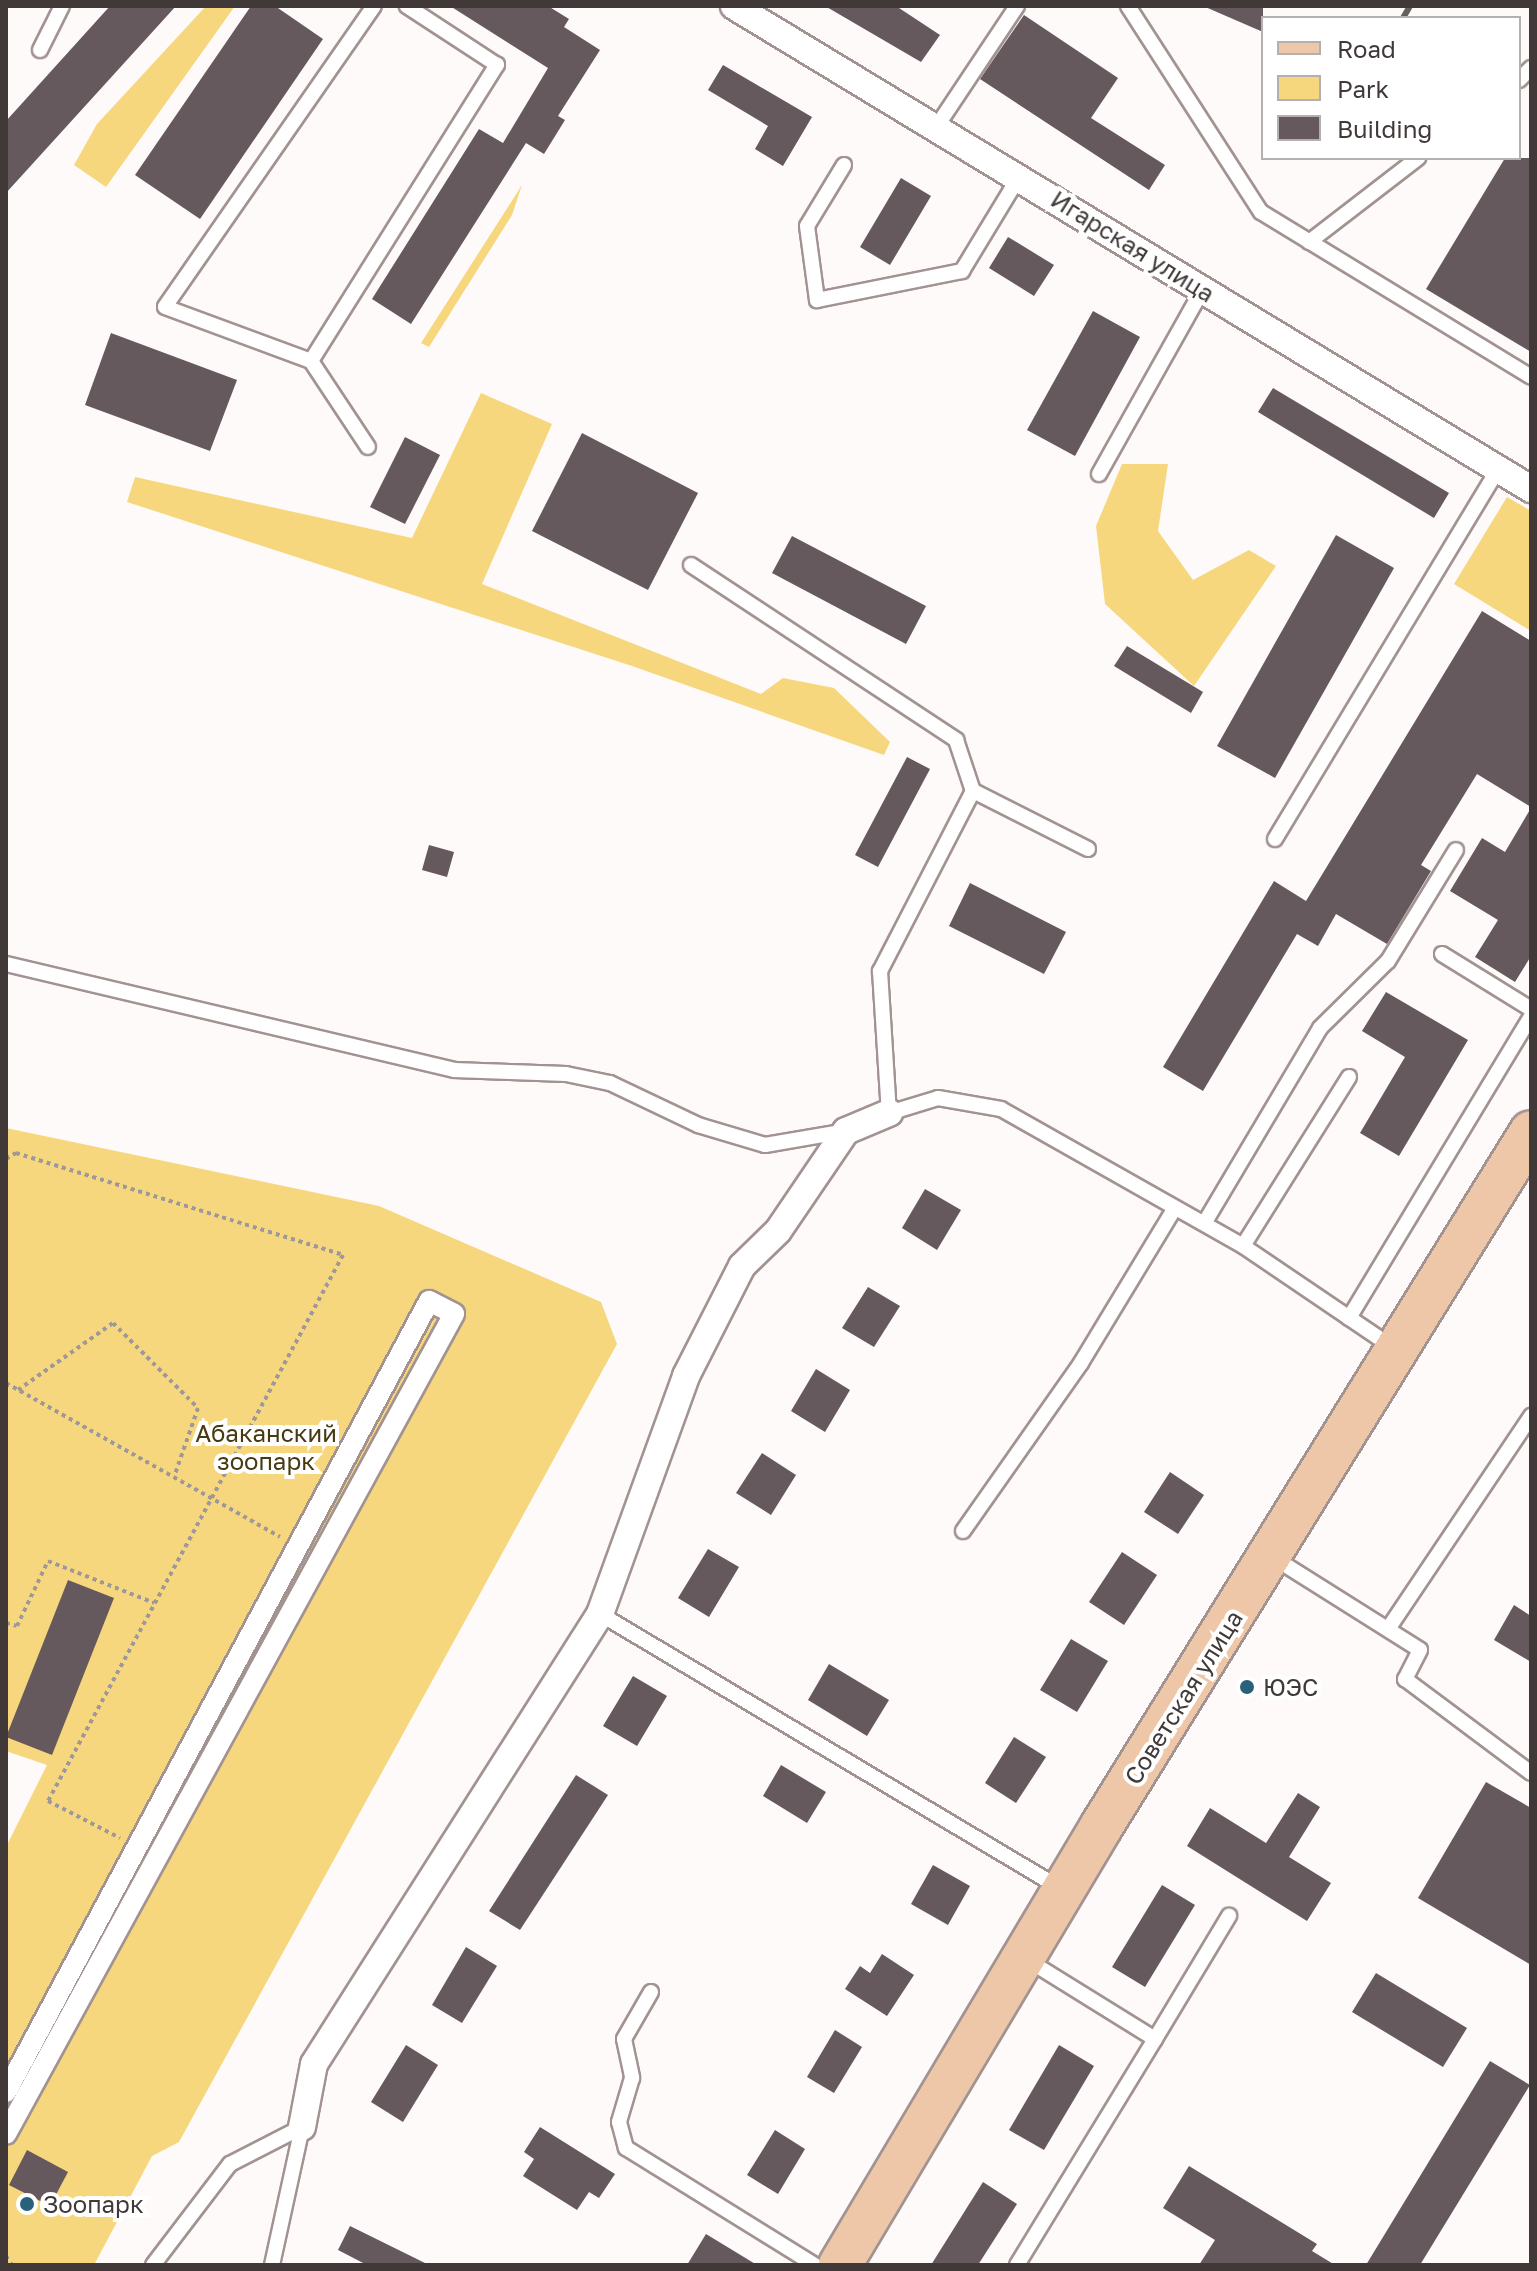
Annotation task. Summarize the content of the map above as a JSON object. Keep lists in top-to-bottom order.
{
  "streets": {
    "main road": ["Советская улица"],
    "street": ["Игарская улица"]
  },
  "parks": ["Абаканский зоопарк"],
  "places": ["ЮЭС", "Зоопарк"],
  "legend": ["Road", "Park", "Building"]
}
